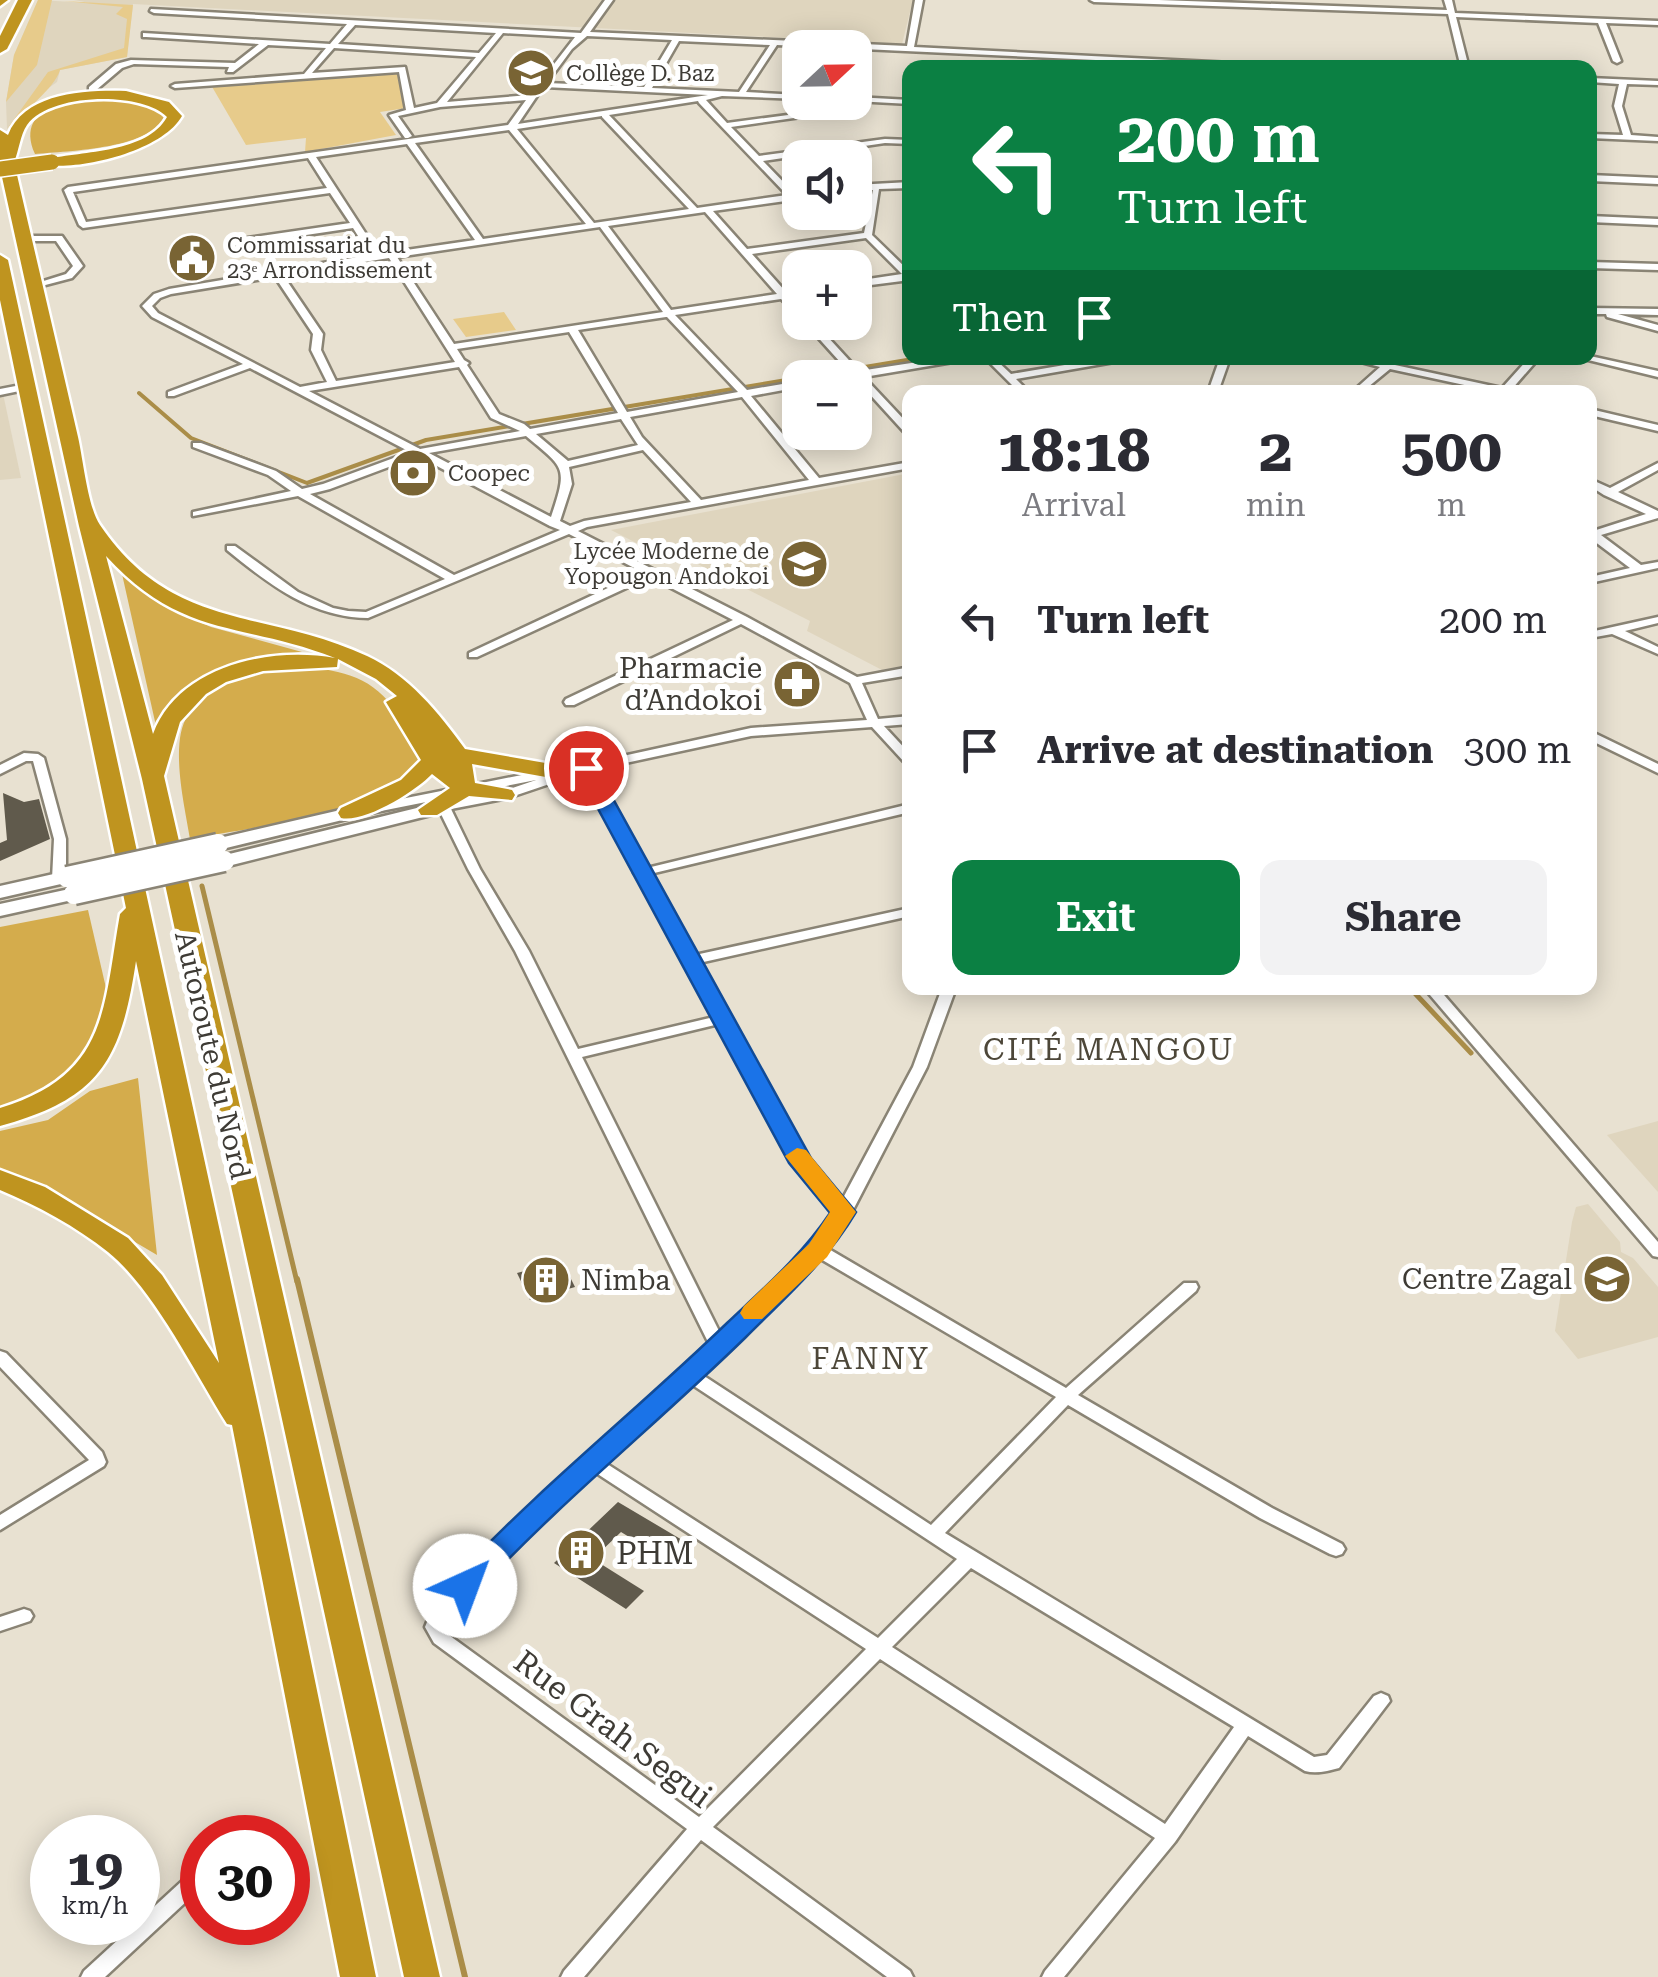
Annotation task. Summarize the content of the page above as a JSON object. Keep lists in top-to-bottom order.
{
  "streets": {
    "highway": ["Autoroute du Nord"],
    "street": ["Rue Grah Segui"]
  },
  "districts": ["CITÉ MANGOU", "FANNY"],
  "places": {
    "school or university": ["Collège D. Baz", "Lycée Moderne de Yopougon Andokoi", "Centre Zagal"],
    "public building": ["Commissariat du 23ᵉ Arrondissement"],
    "bank": ["Coopec"],
    "pharmacy": ["Pharmacie d’Andokoi"],
    "building": ["Nimba", "PHM"]
  },
  "north": "right",
  "page": {
    "map_buttons": ["+", "−"],
    "turn": ["200 m", "Turn left"],
    "then": "Then",
    "eta": [
      "18:18",
      "Arrival",
      "2",
      "min",
      "500",
      "m"
    ],
    "list": [
      {
        "name": "Turn left",
        "value": "200 m"
      },
      {
        "name": "Arrive at destination",
        "value": "300 m"
      }
    ],
    "buttons": ["Exit", "Share"],
    "speed": "19 km/h",
    "limit": "30"
  }
}
